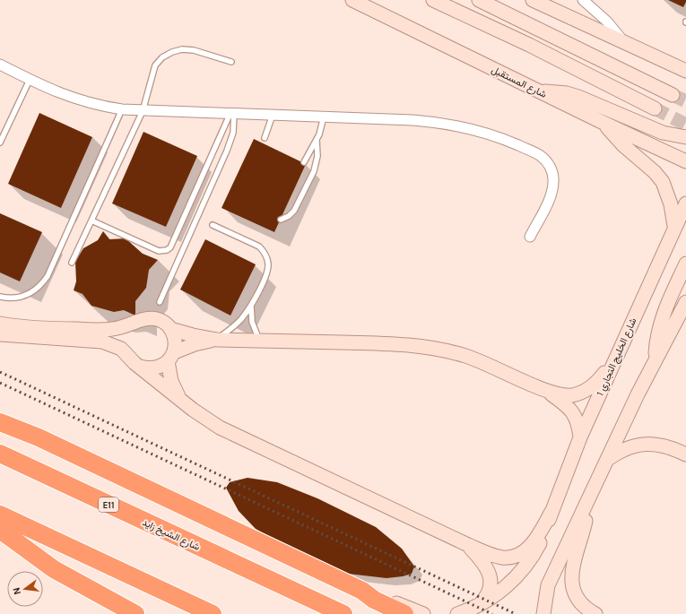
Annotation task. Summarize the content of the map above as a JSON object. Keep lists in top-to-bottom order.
{
  "streets": {
    "highway": ["E11", "شارع الشيخ زايد"],
    "street": ["شارع المستقبل", "شارع الخليج التجاري 1"]
  },
  "north": "left"
}
